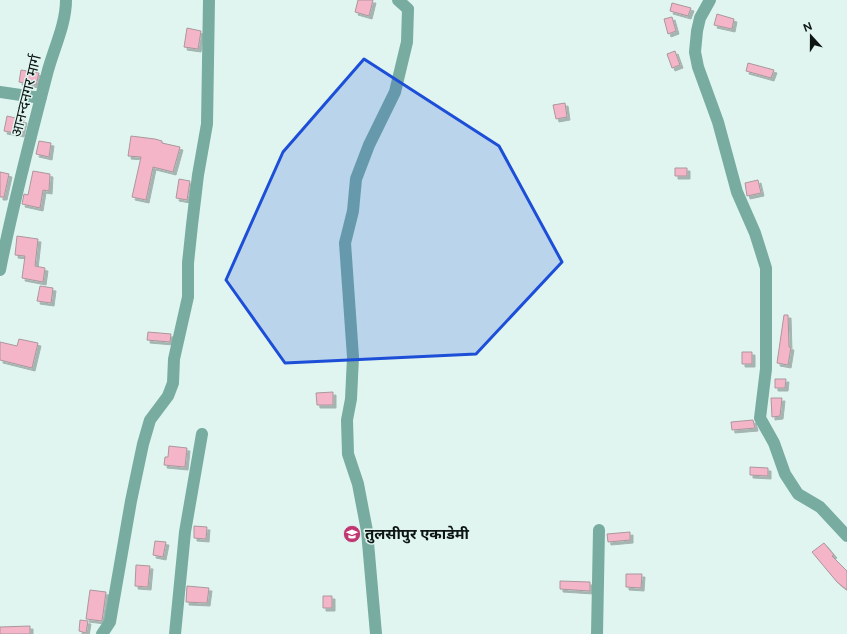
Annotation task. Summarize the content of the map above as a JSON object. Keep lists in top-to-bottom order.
{
  "streets": {
    "street": ["आनन्दनगर मार्ग"]
  },
  "places": {
    "school or university": ["तुलसीपुर एकाडेमी"]
  },
  "north": "top"
}
